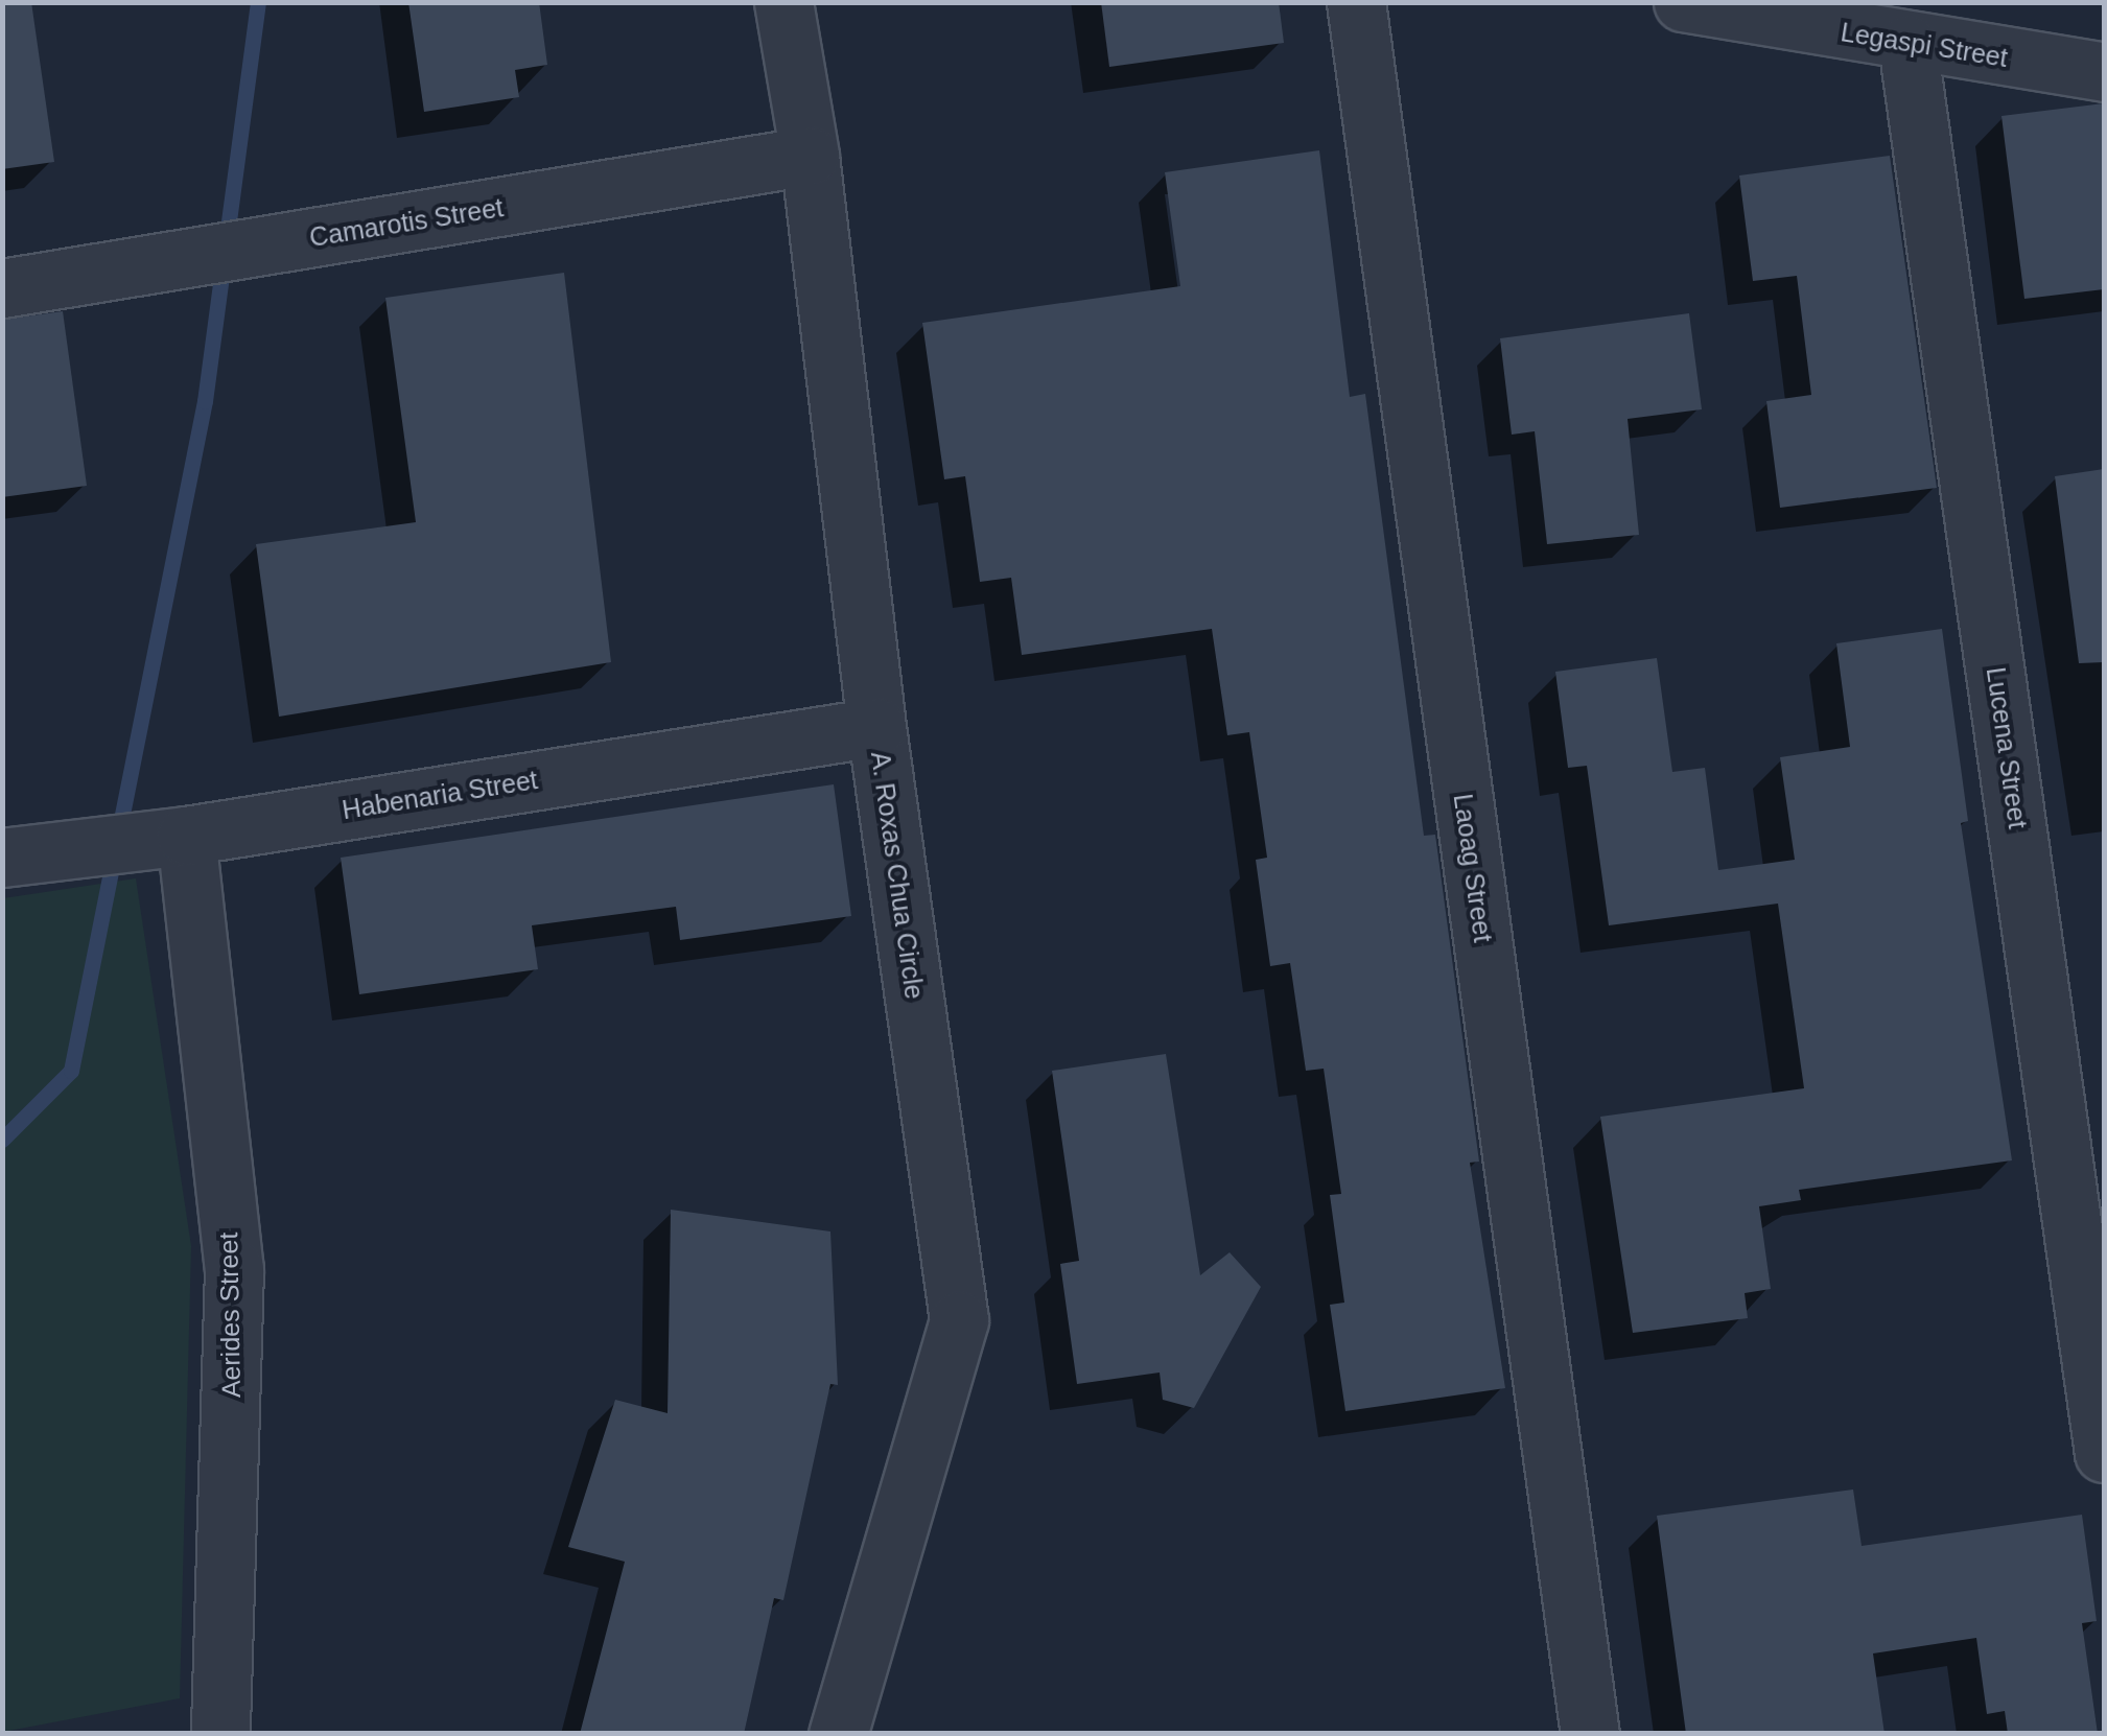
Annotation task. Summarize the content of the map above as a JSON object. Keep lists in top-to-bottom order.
{
  "streets": {
    "street": [
      "Legaspi Street",
      "Camarotis Street",
      "Lucena Street",
      "Habenaria Street",
      "Laoag Street",
      "A. Roxas Chua Circle",
      "Aerides Street"
    ]
  },
  "crossings": [
    ["Legaspi Street", "Lucena Street"],
    ["Camarotis Street", "A. Roxas Chua Circle"],
    ["Habenaria Street", "A. Roxas Chua Circle"],
    ["Habenaria Street", "Aerides Street"]
  ]
}
